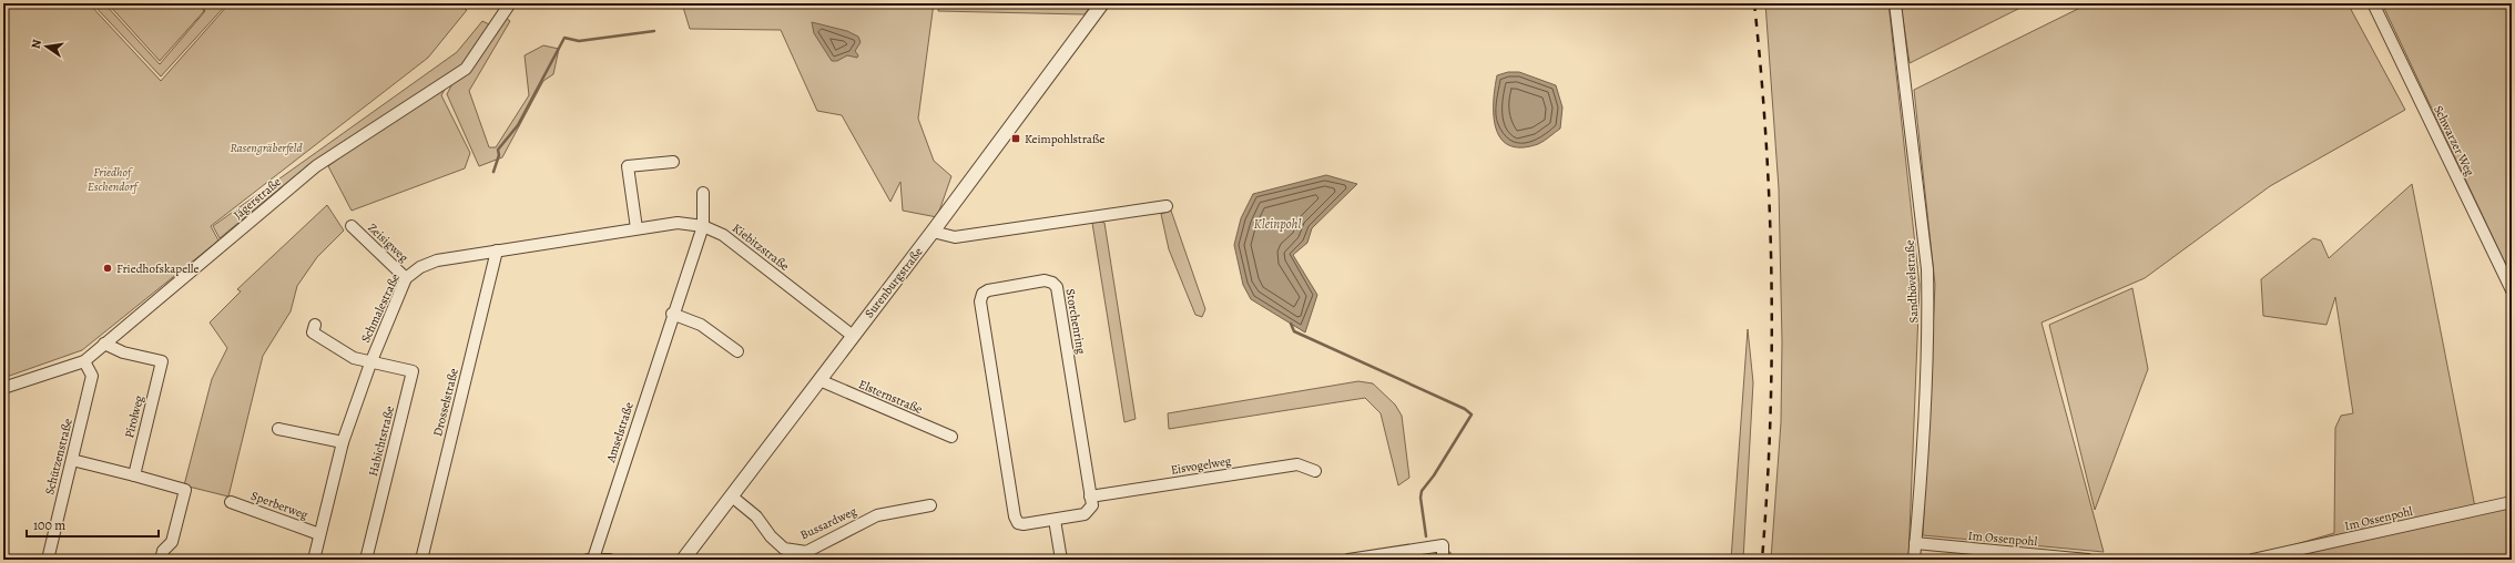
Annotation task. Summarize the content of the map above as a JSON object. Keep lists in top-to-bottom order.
{
  "streets": {
    "street": [
      "Schwarzer Weg",
      "Jägerstraße",
      "Zeisigweg",
      "Kiebitzstraße",
      "Sandhövelstraße",
      "Surenburgstraße",
      "Schmalestraße",
      "Storchenring",
      "Elsternstraße",
      "Drosselstraße",
      "Pirolweg",
      "Amselstraße",
      "Habichtstraße",
      "Schützenstraße",
      "Eisvogelweg",
      "Sperberweg",
      "Im Ossenpohl",
      "Bussardweg"
    ]
  },
  "crossings": [
    ["Jägerstraße", "Pirolweg"],
    ["Jägerstraße", "Schützenstraße"],
    ["Zeisigweg", "Schmalestraße"],
    ["Kiebitzstraße", "Surenburgstraße"],
    ["Kiebitzstraße", "Schmalestraße"],
    ["Kiebitzstraße", "Drosselstraße"],
    ["Kiebitzstraße", "Amselstraße"],
    ["Sandhövelstraße", "Im Ossenpohl"],
    ["Surenburgstraße", "Elsternstraße"],
    ["Surenburgstraße", "Bussardweg"],
    ["Schmalestraße", "Drosselstraße"],
    ["Schmalestraße", "Habichtstraße"],
    ["Schmalestraße", "Sperberweg"],
    ["Storchenring", "Eisvogelweg"]
  ],
  "water": ["Kleinpohl"],
  "parks": ["Rasengräberfeld", "Friedhof Eschendorf"],
  "places": {
    "transit": ["Keimpohlstraße"],
    "other": ["Friedhofskapelle"]
  },
  "scale_bar": "100 m",
  "north": "left"
}
